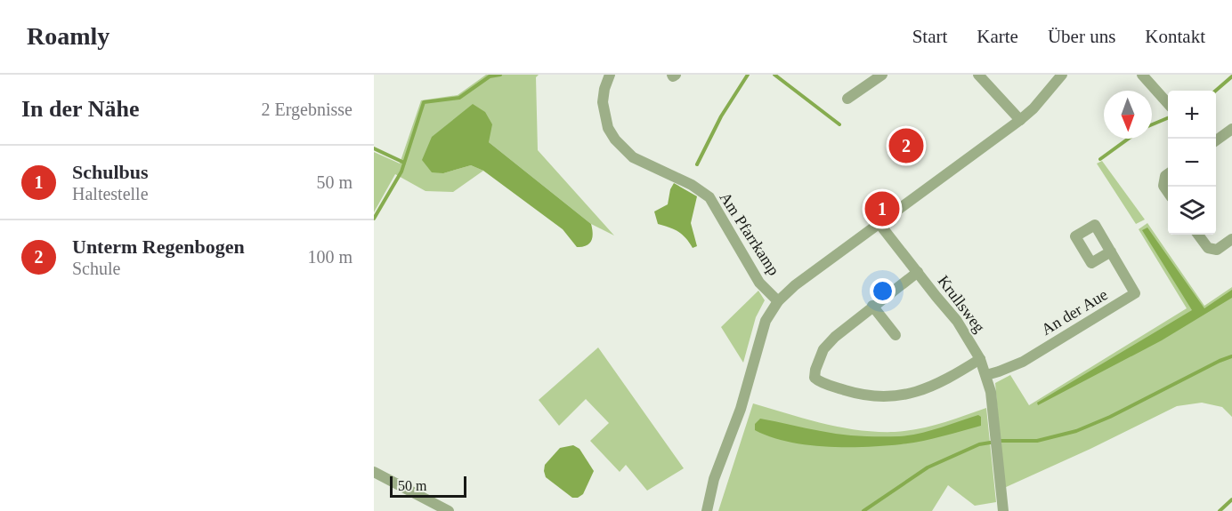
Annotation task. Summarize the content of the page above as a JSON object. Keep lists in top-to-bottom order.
{
  "streets": {
    "street": ["Am Pfarrkamp", "Krullsweg", "An der Aue"]
  },
  "crossings": [
    ["Krullsweg", "An der Aue"]
  ],
  "scale_bar": "50 m",
  "north": "bottom",
  "page": {
    "header": "Roamly",
    "nav": [
      "Start",
      "Karte",
      "Über uns",
      "Kontakt"
    ],
    "heading": ["In der Nähe", "2 Ergebnisse"],
    "map_buttons": ["+", "−"],
    "pins": ["2", "1"],
    "list": [
      {
        "mark": "1",
        "name": "Schulbus",
        "note": "Haltestelle",
        "value": "50 m"
      },
      {
        "mark": "2",
        "name": "Unterm Regenbogen",
        "note": "Schule",
        "value": "100 m"
      }
    ],
    "scale": "50 m"
  }
}
